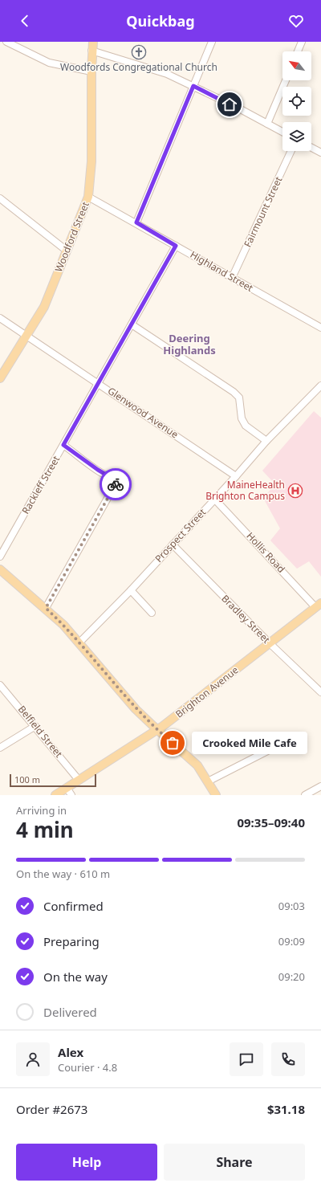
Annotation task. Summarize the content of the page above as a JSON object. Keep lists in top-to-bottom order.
{
  "streets": {
    "main road": ["Woodford Street", "Brighton Avenue"],
    "street": [
      "Fairmount Street",
      "Highland Street",
      "Glenwood Avenue",
      "Rackleff Street",
      "Prospect Street",
      "Hollis Road",
      "Bradley Street",
      "Belfield Street"
    ]
  },
  "crossings": [
    ["Fairmount Street", "Highland Street"],
    ["Woodford Street", "Highland Street"],
    ["Woodford Street", "Glenwood Avenue"],
    ["Highland Street", "Rackleff Street"],
    ["Glenwood Avenue", "Rackleff Street"],
    ["Glenwood Avenue", "Prospect Street"],
    ["Prospect Street", "Hollis Road"],
    ["Prospect Street", "Bradley Street"],
    ["Hollis Road", "Brighton Avenue"],
    ["Bradley Street", "Brighton Avenue"],
    ["Brighton Avenue", "Belfield Street"]
  ],
  "districts": ["Deering Highlands"],
  "places": {
    "church": ["Woodfords Congregational Church"],
    "hospital": ["MaineHealth Brighton Campus"],
    "other": ["Crooked Mile Cafe"]
  },
  "scale_bar": "100 m",
  "north": "top left",
  "page": {
    "header": "Quickbag",
    "bubble": "Crooked Mile Cafe",
    "scale": "100 m",
    "heading": ["4 min", "Arriving in", "09:35–09:40"],
    "panel": [
      "Alex",
      "Courier · 4.8",
      "Order #2673",
      "$31.18"
    ],
    "bar": "On the way · 610 m",
    "list": [
      ["Confirmed", "09:03"],
      ["Preparing", "09:09"],
      ["On the way", "09:20"],
      "Delivered"
    ],
    "buttons": ["Help", "Share"]
  }
}
